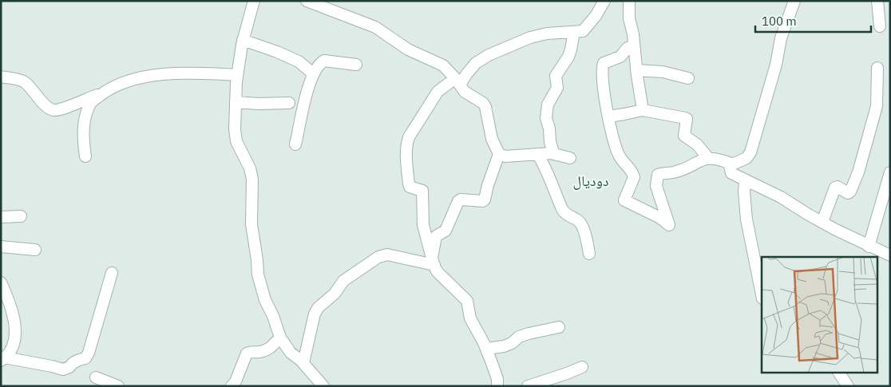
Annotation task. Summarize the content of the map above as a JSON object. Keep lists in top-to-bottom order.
{
  "districts": ["دودیال"],
  "scale_bar": "100 m"
}
